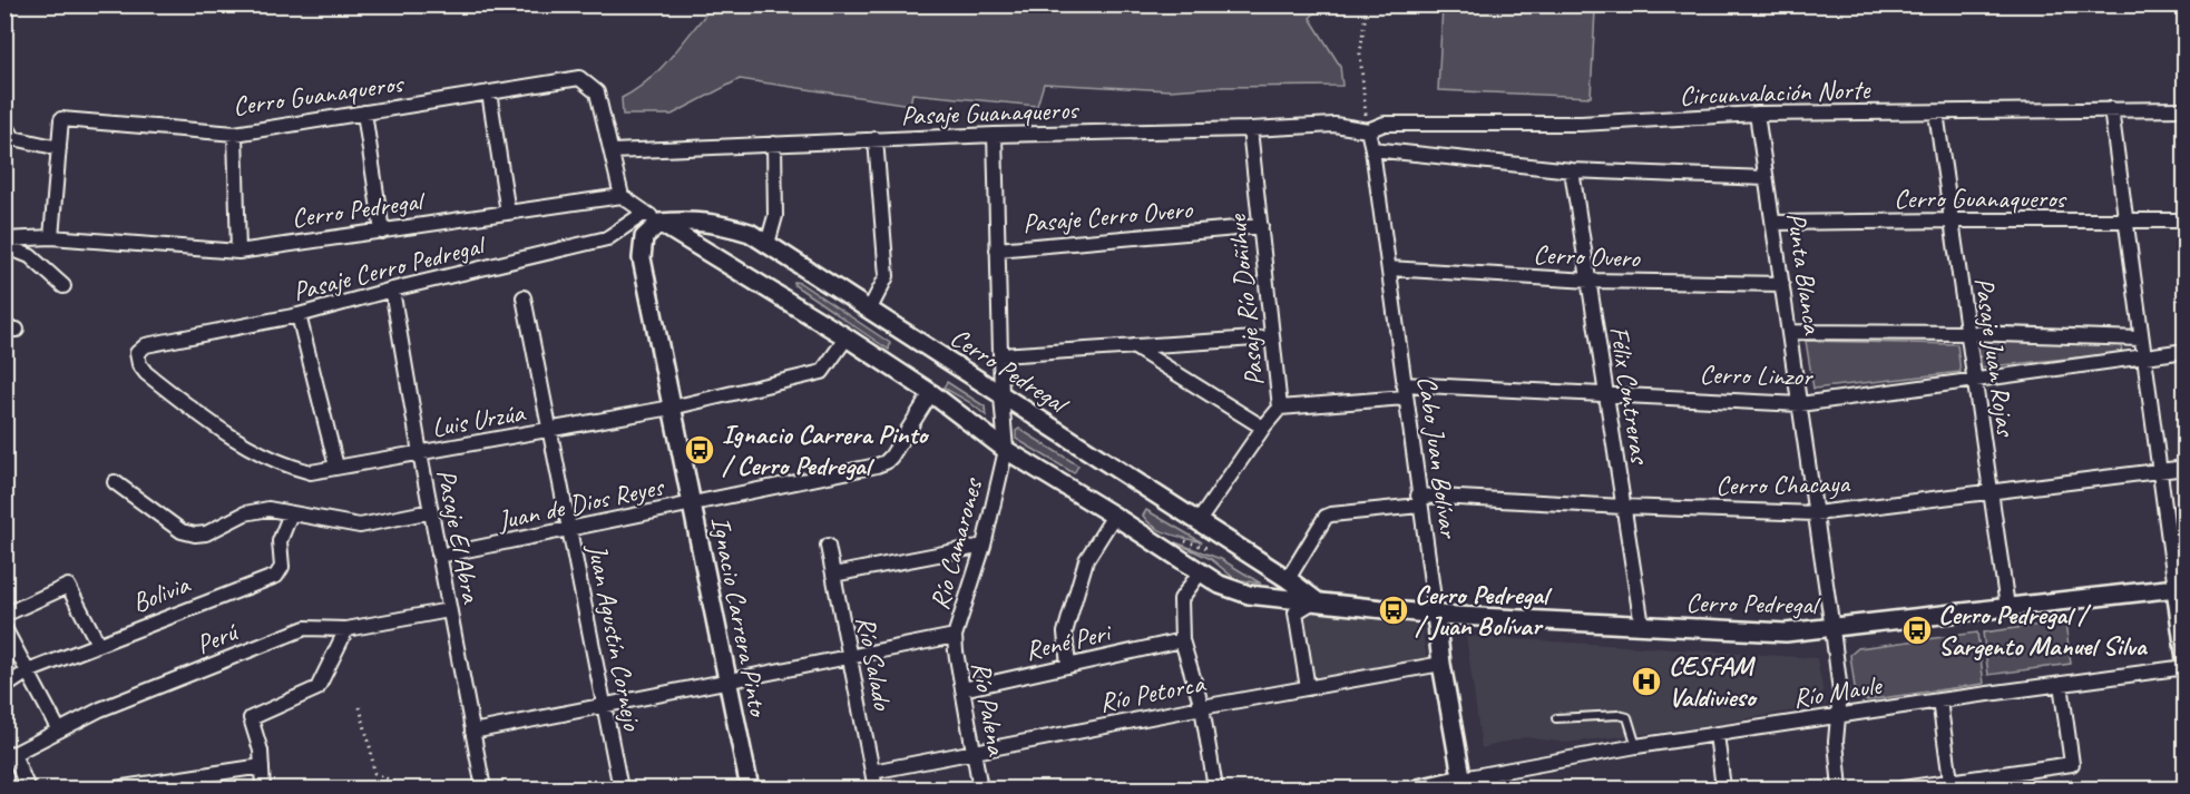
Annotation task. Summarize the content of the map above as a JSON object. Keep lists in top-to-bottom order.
{
  "streets": {
    "street": [
      "Circunvalación Norte",
      "Cerro Guanaqueros",
      "Pasaje Guanaqueros",
      "Cerro Pedregal",
      "Pasaje Cerro Overo",
      "Cerro Overo",
      "Pasaje Cerro Pedregal",
      "Punta Blanca",
      "Pasaje Río Doñihue",
      "Pasaje Juan Rojas",
      "Cerro Linzor",
      "Félix Contreras",
      "Luis Urzúa",
      "Cabo Juan Bolívar",
      "Cerro Chacaya",
      "Juan de Dios Reyes",
      "Pasaje El Abra",
      "Río Camarones",
      "Bolivia",
      "Ignacio Carrera Pinto",
      "Juan Agustín Cornejo",
      "Perú",
      "René Peri",
      "Río Salado",
      "Río Maule",
      "Río Petorca",
      "Río Palena"
    ]
  },
  "crossings": [
    ["Circunvalación Norte", "Pasaje Guanaqueros"],
    ["Circunvalación Norte", "Punta Blanca"],
    ["Circunvalación Norte", "Pasaje Juan Rojas"],
    ["Circunvalación Norte", "Cabo Juan Bolívar"],
    ["Cerro Guanaqueros", "Pasaje Guanaqueros"],
    ["Cerro Guanaqueros", "Punta Blanca"],
    ["Cerro Guanaqueros", "Pasaje Juan Rojas"],
    ["Pasaje Guanaqueros", "Pasaje Río Doñihue"],
    ["Pasaje Guanaqueros", "Cabo Juan Bolívar"],
    ["Pasaje Guanaqueros", "Río Camarones"],
    ["Cerro Pedregal", "Pasaje Cerro Pedregal"],
    ["Cerro Pedregal", "Punta Blanca"],
    ["Cerro Pedregal", "Pasaje Río Doñihue"],
    ["Cerro Pedregal", "Pasaje Juan Rojas"],
    ["Cerro Pedregal", "Félix Contreras"],
    ["Cerro Pedregal", "Luis Urzúa"],
    ["Cerro Pedregal", "Cabo Juan Bolívar"],
    ["Cerro Pedregal", "Cerro Chacaya"],
    ["Cerro Pedregal", "Juan de Dios Reyes"],
    ["Cerro Pedregal", "Río Camarones"],
    ["Cerro Pedregal", "Ignacio Carrera Pinto"],
    ["Pasaje Cerro Overo", "Pasaje Río Doñihue"],
    ["Pasaje Cerro Overo", "Río Camarones"],
    ["Cerro Overo", "Punta Blanca"],
    ["Cerro Overo", "Félix Contreras"],
    ["Cerro Overo", "Cabo Juan Bolívar"],
    ["Pasaje Cerro Pedregal", "Luis Urzúa"],
    ["Pasaje Cerro Pedregal", "Pasaje El Abra"],
    ["Punta Blanca", "Cerro Linzor"],
    ["Punta Blanca", "Cerro Chacaya"],
    ["Punta Blanca", "Río Maule"],
    ["Pasaje Río Doñihue", "Cerro Linzor"],
    ["Pasaje Juan Rojas", "Cerro Linzor"],
    ["Pasaje Juan Rojas", "Cerro Chacaya"],
    ["Cerro Linzor", "Félix Contreras"],
    ["Cerro Linzor", "Cabo Juan Bolívar"],
    ["Félix Contreras", "Cerro Chacaya"],
    ["Luis Urzúa", "Pasaje El Abra"],
    ["Luis Urzúa", "Ignacio Carrera Pinto"],
    ["Luis Urzúa", "Juan Agustín Cornejo"],
    ["Cabo Juan Bolívar", "Cerro Chacaya"],
    ["Cabo Juan Bolívar", "Río Maule"],
    ["Cabo Juan Bolívar", "Río Petorca"],
    ["Juan de Dios Reyes", "Pasaje El Abra"],
    ["Juan de Dios Reyes", "Ignacio Carrera Pinto"],
    ["Juan de Dios Reyes", "Juan Agustín Cornejo"],
    ["Pasaje El Abra", "Río Camarones"],
    ["Pasaje El Abra", "Perú"],
    ["Río Camarones", "Ignacio Carrera Pinto"],
    ["Río Camarones", "Juan Agustín Cornejo"],
    ["Río Camarones", "Río Salado"],
    ["Río Camarones", "Río Palena"],
    ["René Peri", "Río Palena"],
    ["Río Salado", "Río Petorca"],
    ["Río Petorca", "Río Palena"]
  ],
  "places": {
    "bus stop": ["Ignacio Carrera Pinto / Cerro Pedregal", "Cerro Pedregal / Juan Bolívar", "Cerro Pedregal / Sargento Manuel Silva"],
    "hospital": ["CESFAM Valdivieso"]
  }
}
